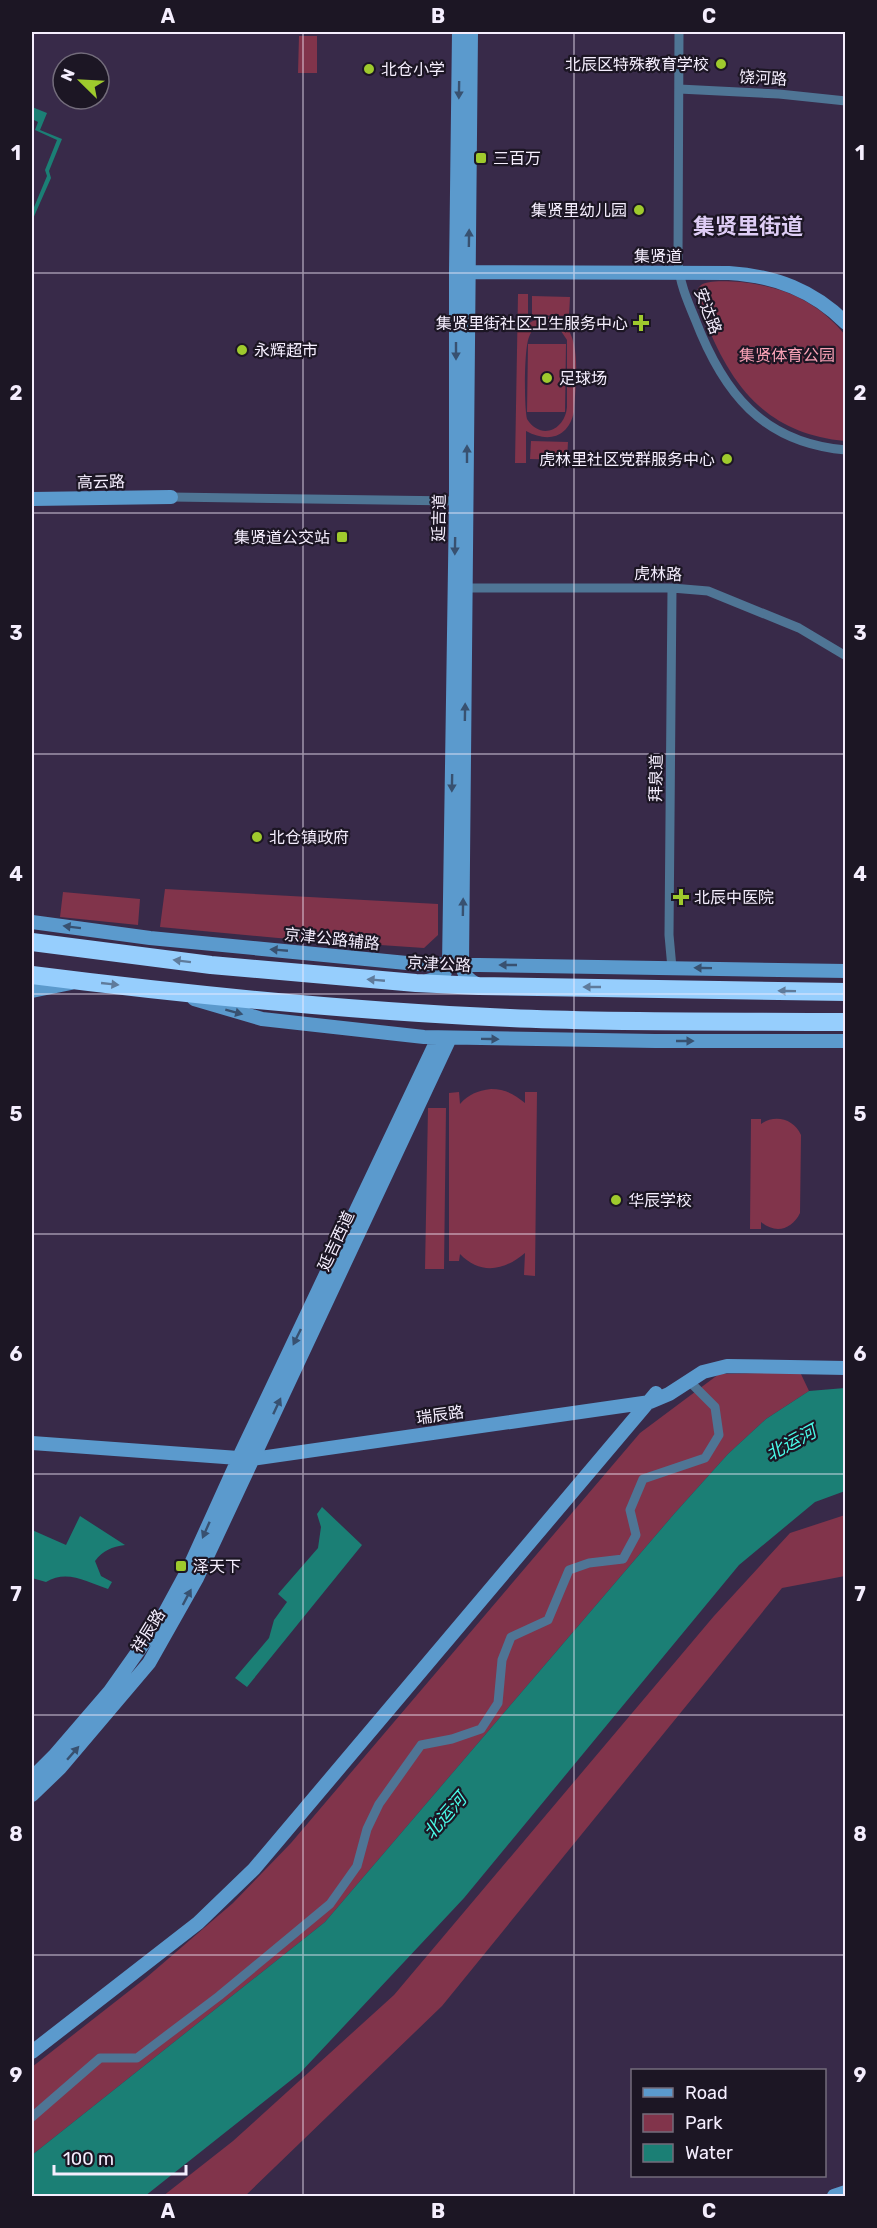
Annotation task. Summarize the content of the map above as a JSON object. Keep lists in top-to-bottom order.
{
  "streets": {
    "highway": ["京津公路"],
    "street": [
      "饶河路",
      "集贤道",
      "安达路",
      "高云路",
      "延吉道",
      "虎林路",
      "拜泉道",
      "京津公路辅路",
      "延吉西道",
      "瑞辰路",
      "祥辰路"
    ]
  },
  "crossings": [
    ["饶河路", "安达路"],
    ["集贤道", "安达路"],
    ["集贤道", "延吉道"],
    ["延吉道", "虎林路"],
    ["延吉道", "京津公路辅路"],
    ["虎林路", "拜泉道"],
    ["拜泉道", "京津公路辅路"],
    ["延吉西道", "瑞辰路"],
    ["延吉西道", "祥辰路"],
    ["瑞辰路", "祥辰路"]
  ],
  "districts": ["集贤里街道"],
  "water": ["北运河"],
  "parks": ["集贤体育公园"],
  "places": {
    "other": [
      "北辰区特殊教育学校",
      "北仓小学",
      "集贤里幼儿园",
      "永辉超市",
      "足球场",
      "虎林里社区党群服务中心",
      "北仓镇政府",
      "华辰学校"
    ],
    "transit": ["三百万", "集贤道公交站", "泽天下"],
    "health": ["集贤里街社区卫生服务中心", "北辰中医院"]
  },
  "legend": ["Road", "Park", "Water"],
  "scale_bar": "100 m",
  "north": "top left",
  "grid": {
    "columns": ["A", "B", "C"],
    "rows": [
      "1",
      "2",
      "3",
      "4",
      "5",
      "6",
      "7",
      "8",
      "9"
    ]
  }
}
